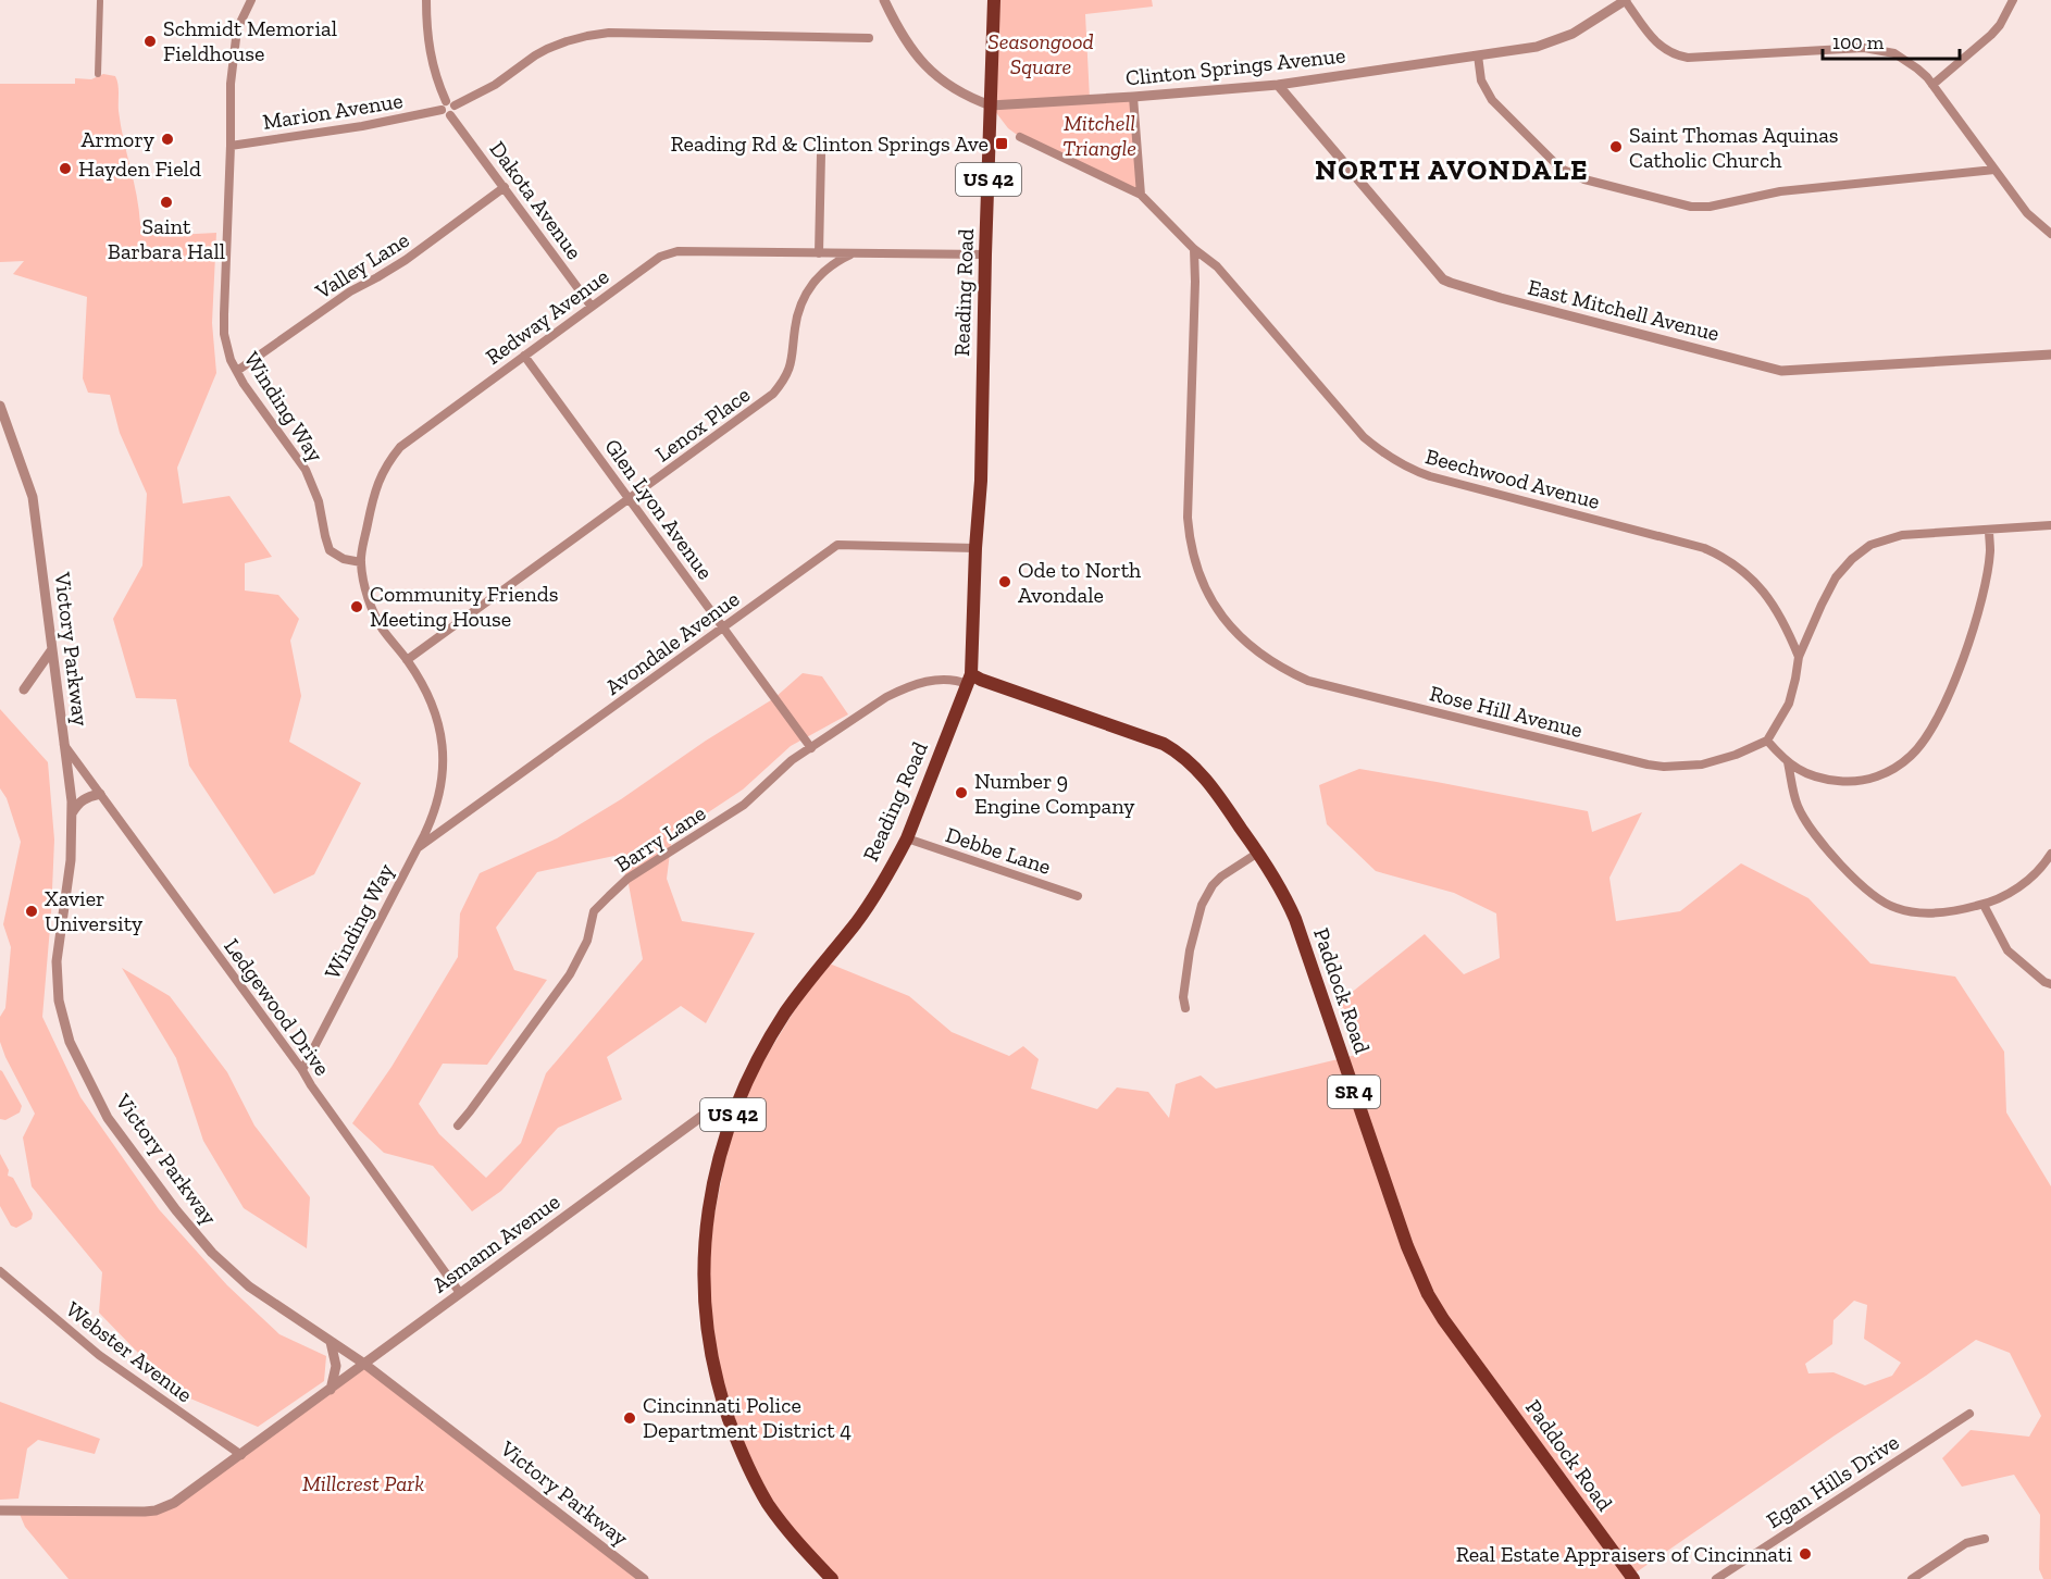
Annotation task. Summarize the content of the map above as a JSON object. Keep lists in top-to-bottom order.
{
  "streets": {
    "main road": [
      "US 42",
      "Reading Road",
      "Paddock Road",
      "SR 4"
    ],
    "street": [
      "Clinton Springs Avenue",
      "Marion Avenue",
      "Dakota Avenue",
      "Valley Lane",
      "East Mitchell Avenue",
      "Redway Avenue",
      "Winding Way",
      "Lenox Place",
      "Beechwood Avenue",
      "Glen Lyon Avenue",
      "Avondale Avenue",
      "Victory Parkway",
      "Rose Hill Avenue",
      "Barry Lane",
      "Debbe Lane",
      "Ledgewood Drive",
      "Asmann Avenue",
      "Webster Avenue",
      "Egan Hills Drive"
    ]
  },
  "crossings": [
    ["Clinton Springs Avenue", "Reading Road"],
    ["Clinton Springs Avenue", "East Mitchell Avenue"],
    ["Marion Avenue", "Dakota Avenue"],
    ["Marion Avenue", "Winding Way"],
    ["Dakota Avenue", "Valley Lane"],
    ["Dakota Avenue", "Redway Avenue"],
    ["Valley Lane", "Winding Way"],
    ["Reading Road", "Avondale Avenue"],
    ["Reading Road", "Barry Lane"],
    ["Reading Road", "Debbe Lane"],
    ["Reading Road", "Paddock Road"],
    ["Reading Road", "Asmann Avenue"],
    ["Redway Avenue", "Winding Way"],
    ["Redway Avenue", "Lenox Place"],
    ["Redway Avenue", "Glen Lyon Avenue"],
    ["Winding Way", "Lenox Place"],
    ["Winding Way", "Avondale Avenue"],
    ["Winding Way", "Ledgewood Drive"],
    ["Lenox Place", "Glen Lyon Avenue"],
    ["Beechwood Avenue", "Rose Hill Avenue"],
    ["Glen Lyon Avenue", "Avondale Avenue"],
    ["Glen Lyon Avenue", "Barry Lane"],
    ["Victory Parkway", "Ledgewood Drive"],
    ["Victory Parkway", "Asmann Avenue"],
    ["Barry Lane", "Paddock Road"],
    ["Ledgewood Drive", "Asmann Avenue"],
    ["Asmann Avenue", "Webster Avenue"]
  ],
  "districts": ["NORTH AVONDALE"],
  "parks": ["Seasongood Square", "Mitchell Triangle", "Millcrest Park"],
  "places": {
    "other": [
      "Schmidt Memorial Fieldhouse",
      "Armory",
      "Saint Thomas Aquinas Catholic Church",
      "Hayden Field",
      "Saint Barbara Hall",
      "Ode to North Avondale",
      "Community Friends Meeting House",
      "Number 9 Engine Company",
      "Xavier University",
      "Cincinnati Police Department District 4",
      "Real Estate Appraisers of Cincinnati"
    ],
    "transit": ["Reading Rd & Clinton Springs Ave"]
  },
  "scale_bar": "100 m"
}
